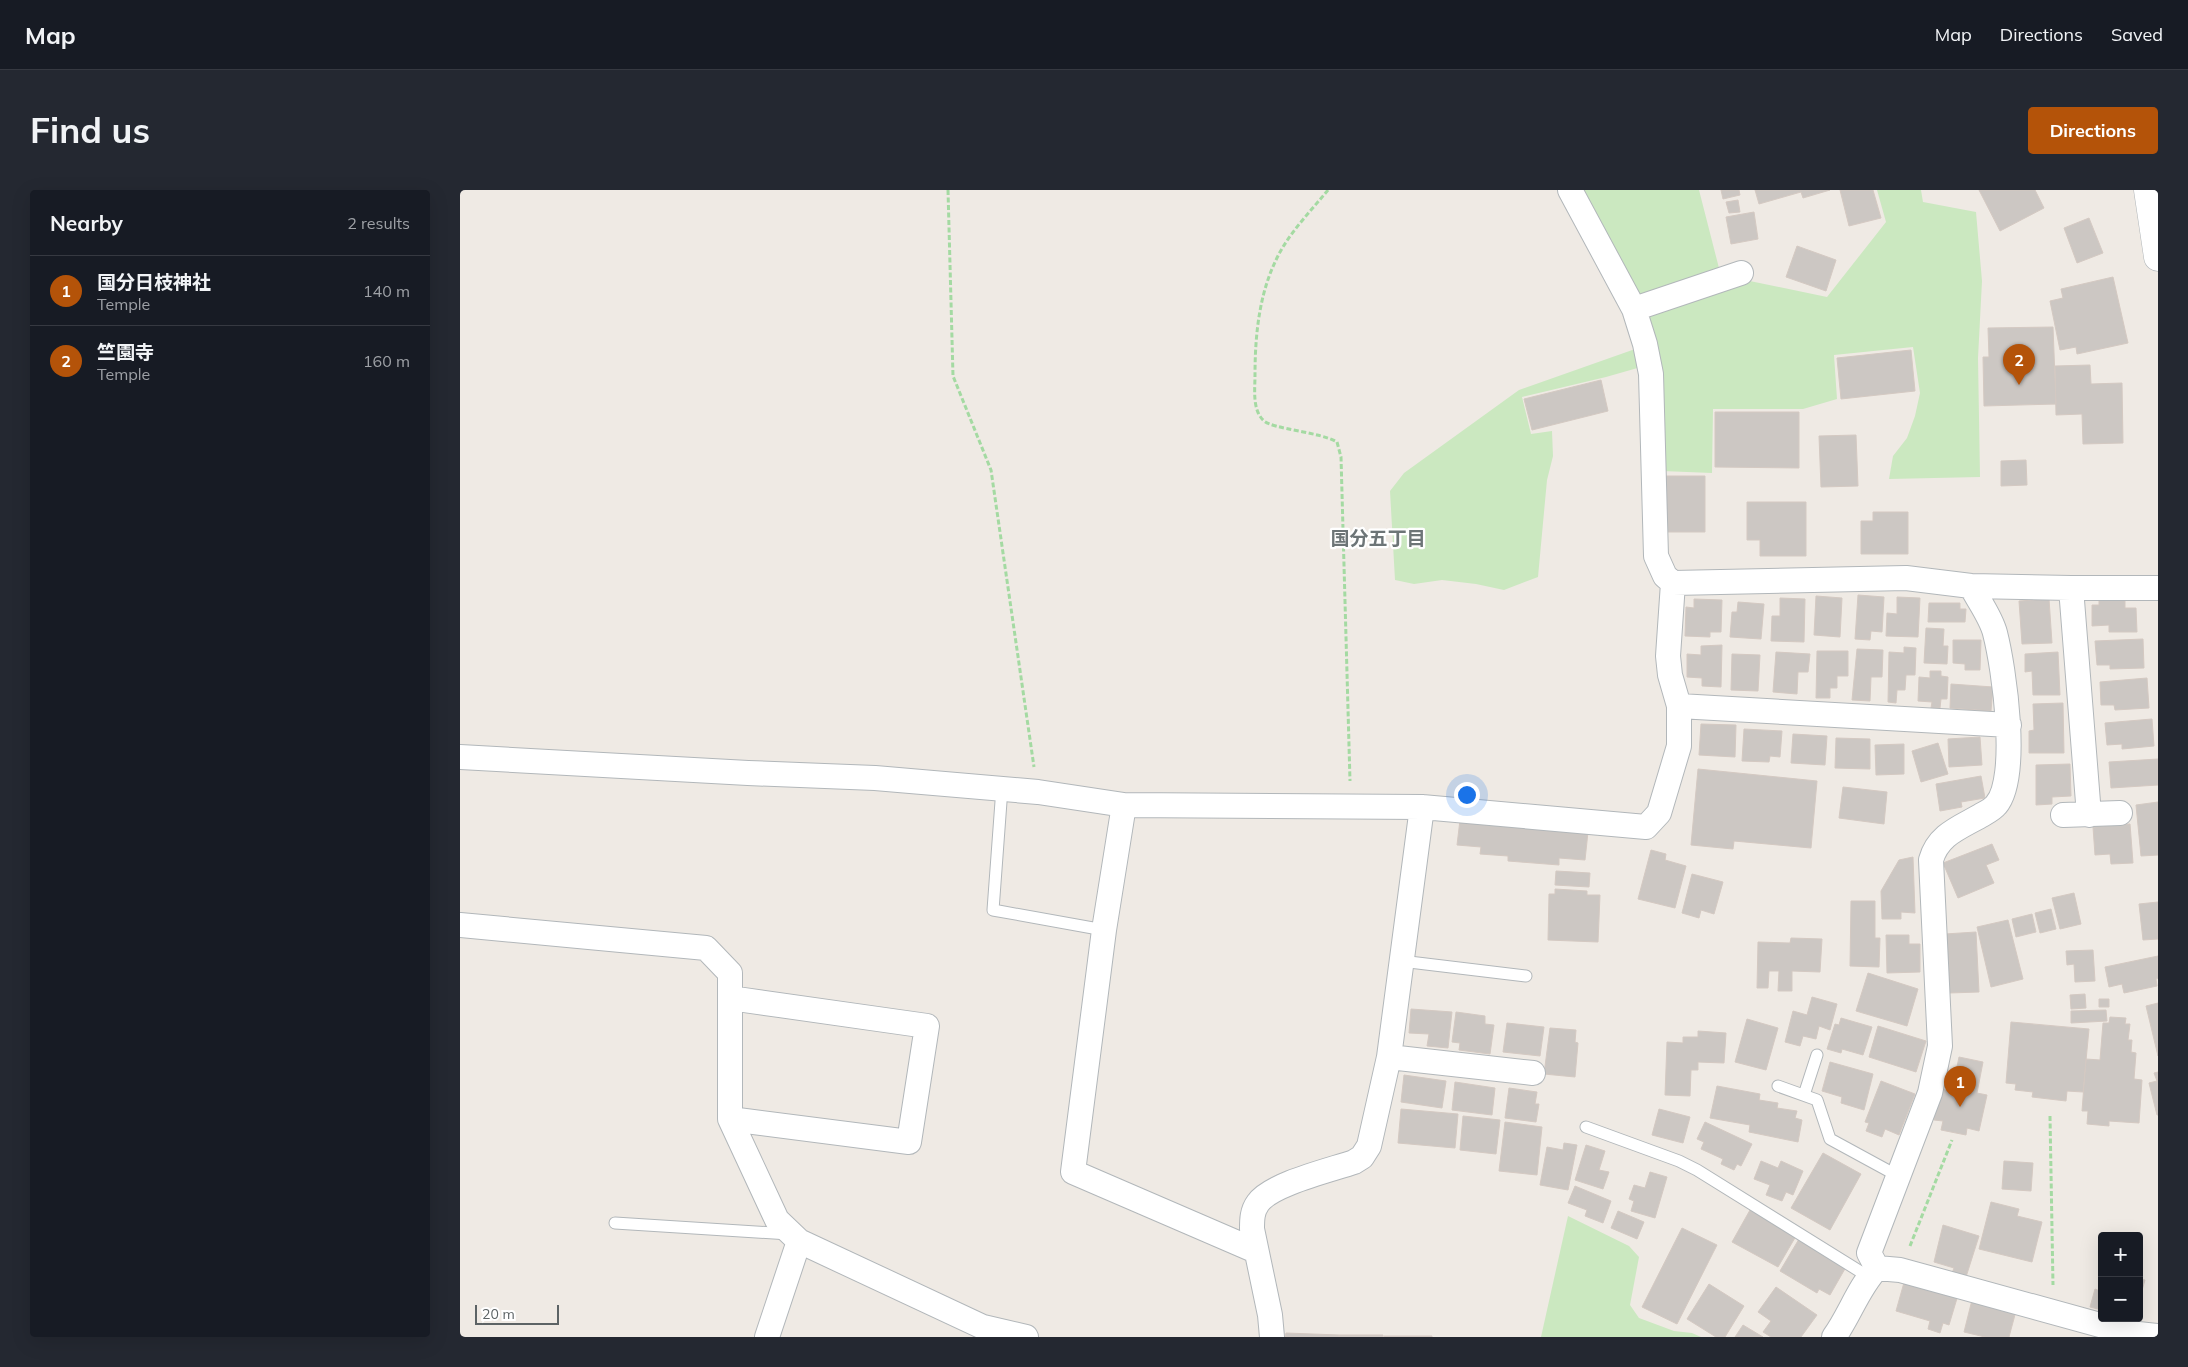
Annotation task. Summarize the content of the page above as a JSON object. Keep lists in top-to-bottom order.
{
  "districts": ["国分五丁目"],
  "scale_bar": "20 m",
  "page": {
    "header": "Map",
    "nav": ["Map", "Directions", "Saved"],
    "buttons": "Directions",
    "title": "Find us",
    "heading": ["Nearby", "2 results"],
    "list": [
      {
        "mark": "1",
        "name": "国分日枝神社",
        "note": "Temple",
        "value": "140 m"
      },
      {
        "mark": "2",
        "name": "竺園寺",
        "note": "Temple",
        "value": "160 m"
      }
    ],
    "pins": ["2", "1"],
    "map_buttons": ["+", "−"],
    "scale": "20 m"
  }
}
